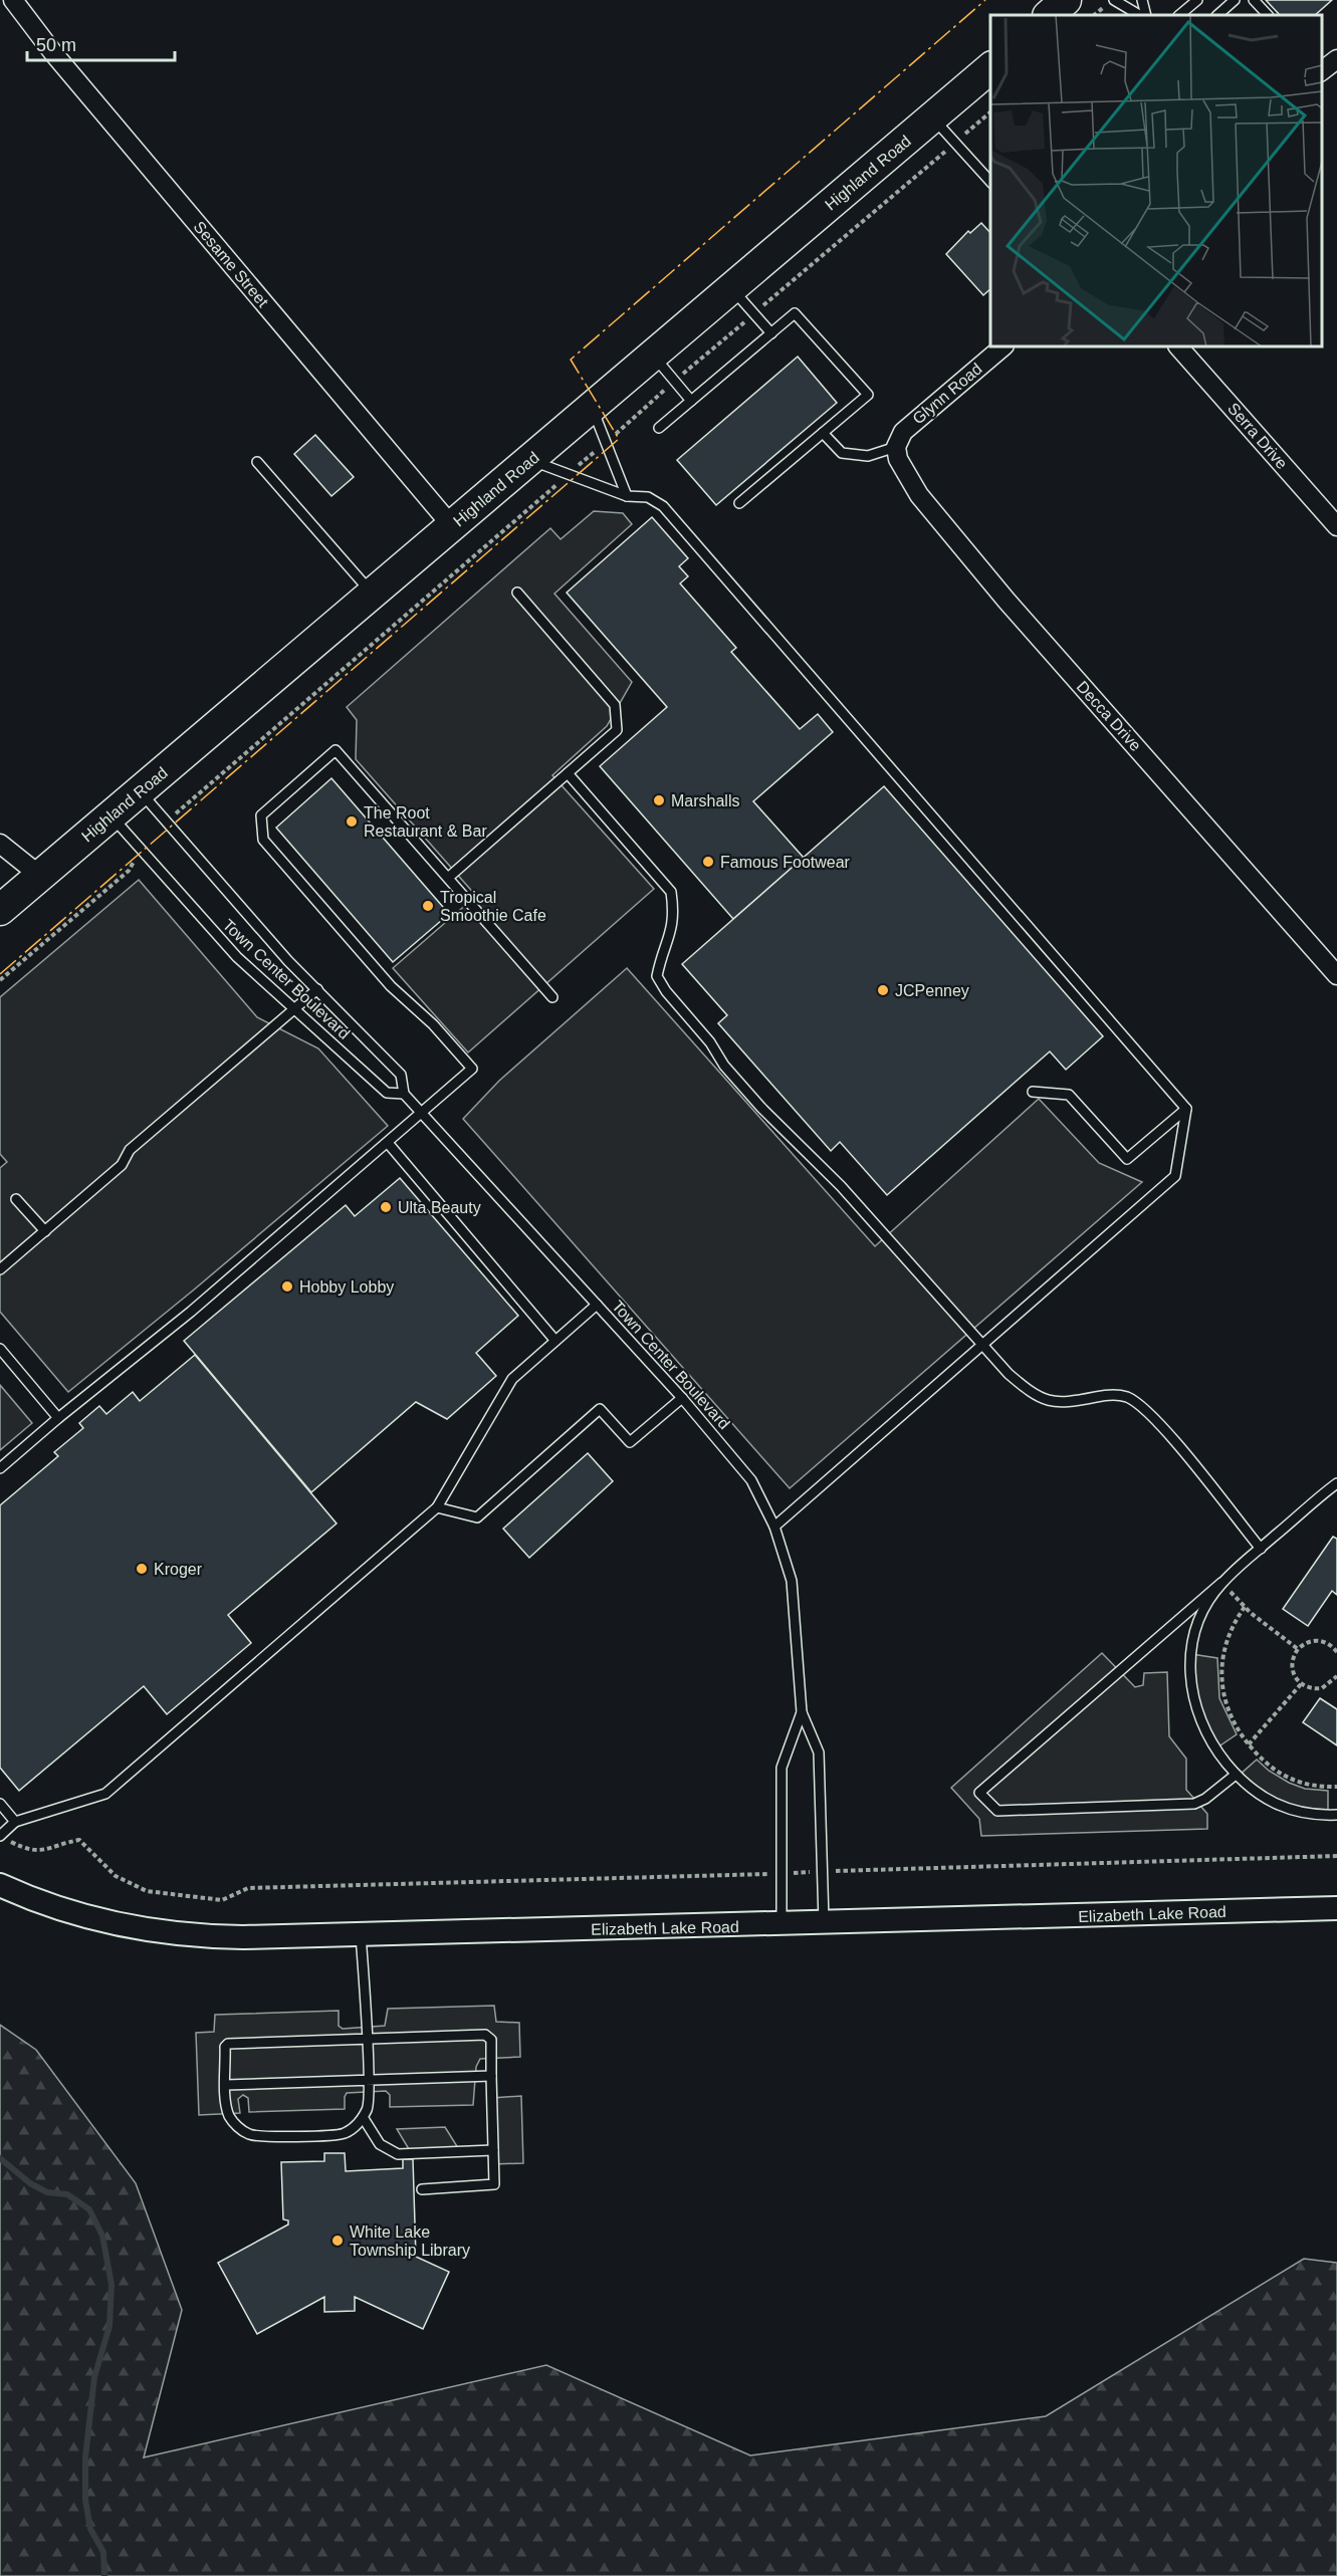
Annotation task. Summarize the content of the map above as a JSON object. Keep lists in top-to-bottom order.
{
  "streets": {
    "highway": ["Highland Road"],
    "street": [
      "Sesame Street",
      "Glynn Road",
      "Serra Drive",
      "Decca Drive",
      "Elizabeth Lake Road"
    ],
    "lane": ["Town Center Boulevard"]
  },
  "crossings": [
    ["Highland Road", "Sesame Street"],
    ["Highland Road", "Town Center Boulevard"],
    ["Glynn Road", "Decca Drive"],
    ["Town Center Boulevard", "Elizabeth Lake Road"]
  ],
  "places": [
    "Marshalls",
    "The Root Restaurant & Bar",
    "Famous Footwear",
    "Tropical Smoothie Cafe",
    "JCPenney",
    "Ulta Beauty",
    "Hobby Lobby",
    "Kroger",
    "White Lake Township Library"
  ],
  "scale_bar": "50 m"
}
